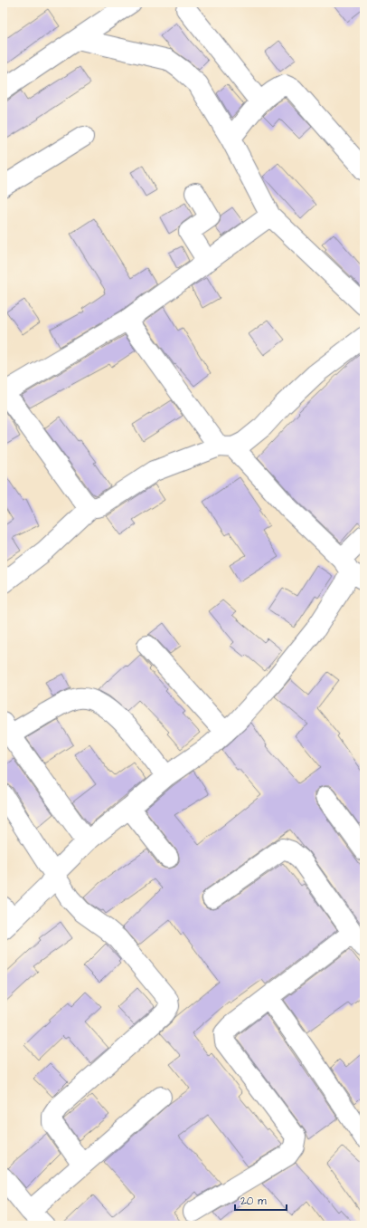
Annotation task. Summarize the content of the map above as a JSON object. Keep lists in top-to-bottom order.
{
  "scale_bar": "20 m"
}
